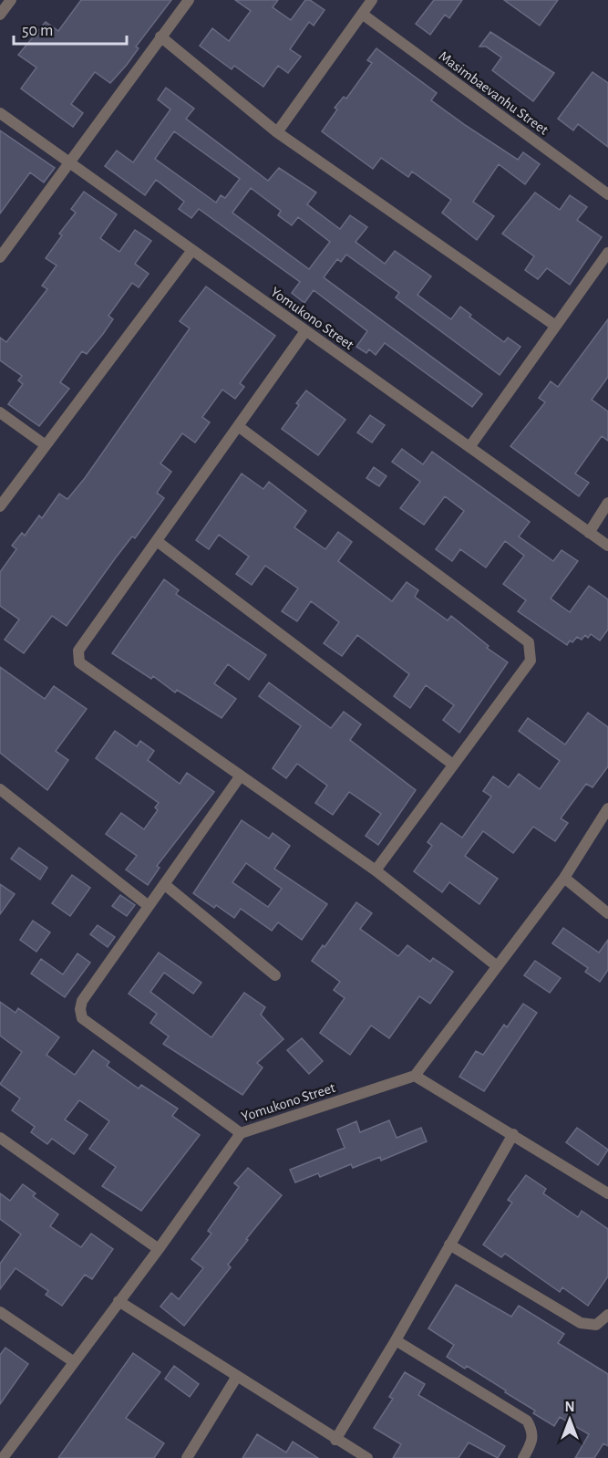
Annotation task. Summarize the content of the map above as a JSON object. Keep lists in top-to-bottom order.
{
  "streets": {
    "street": ["Masimbaevanhu Street", "Yomukono Street"]
  },
  "scale_bar": "50 m",
  "north": "top"
}
